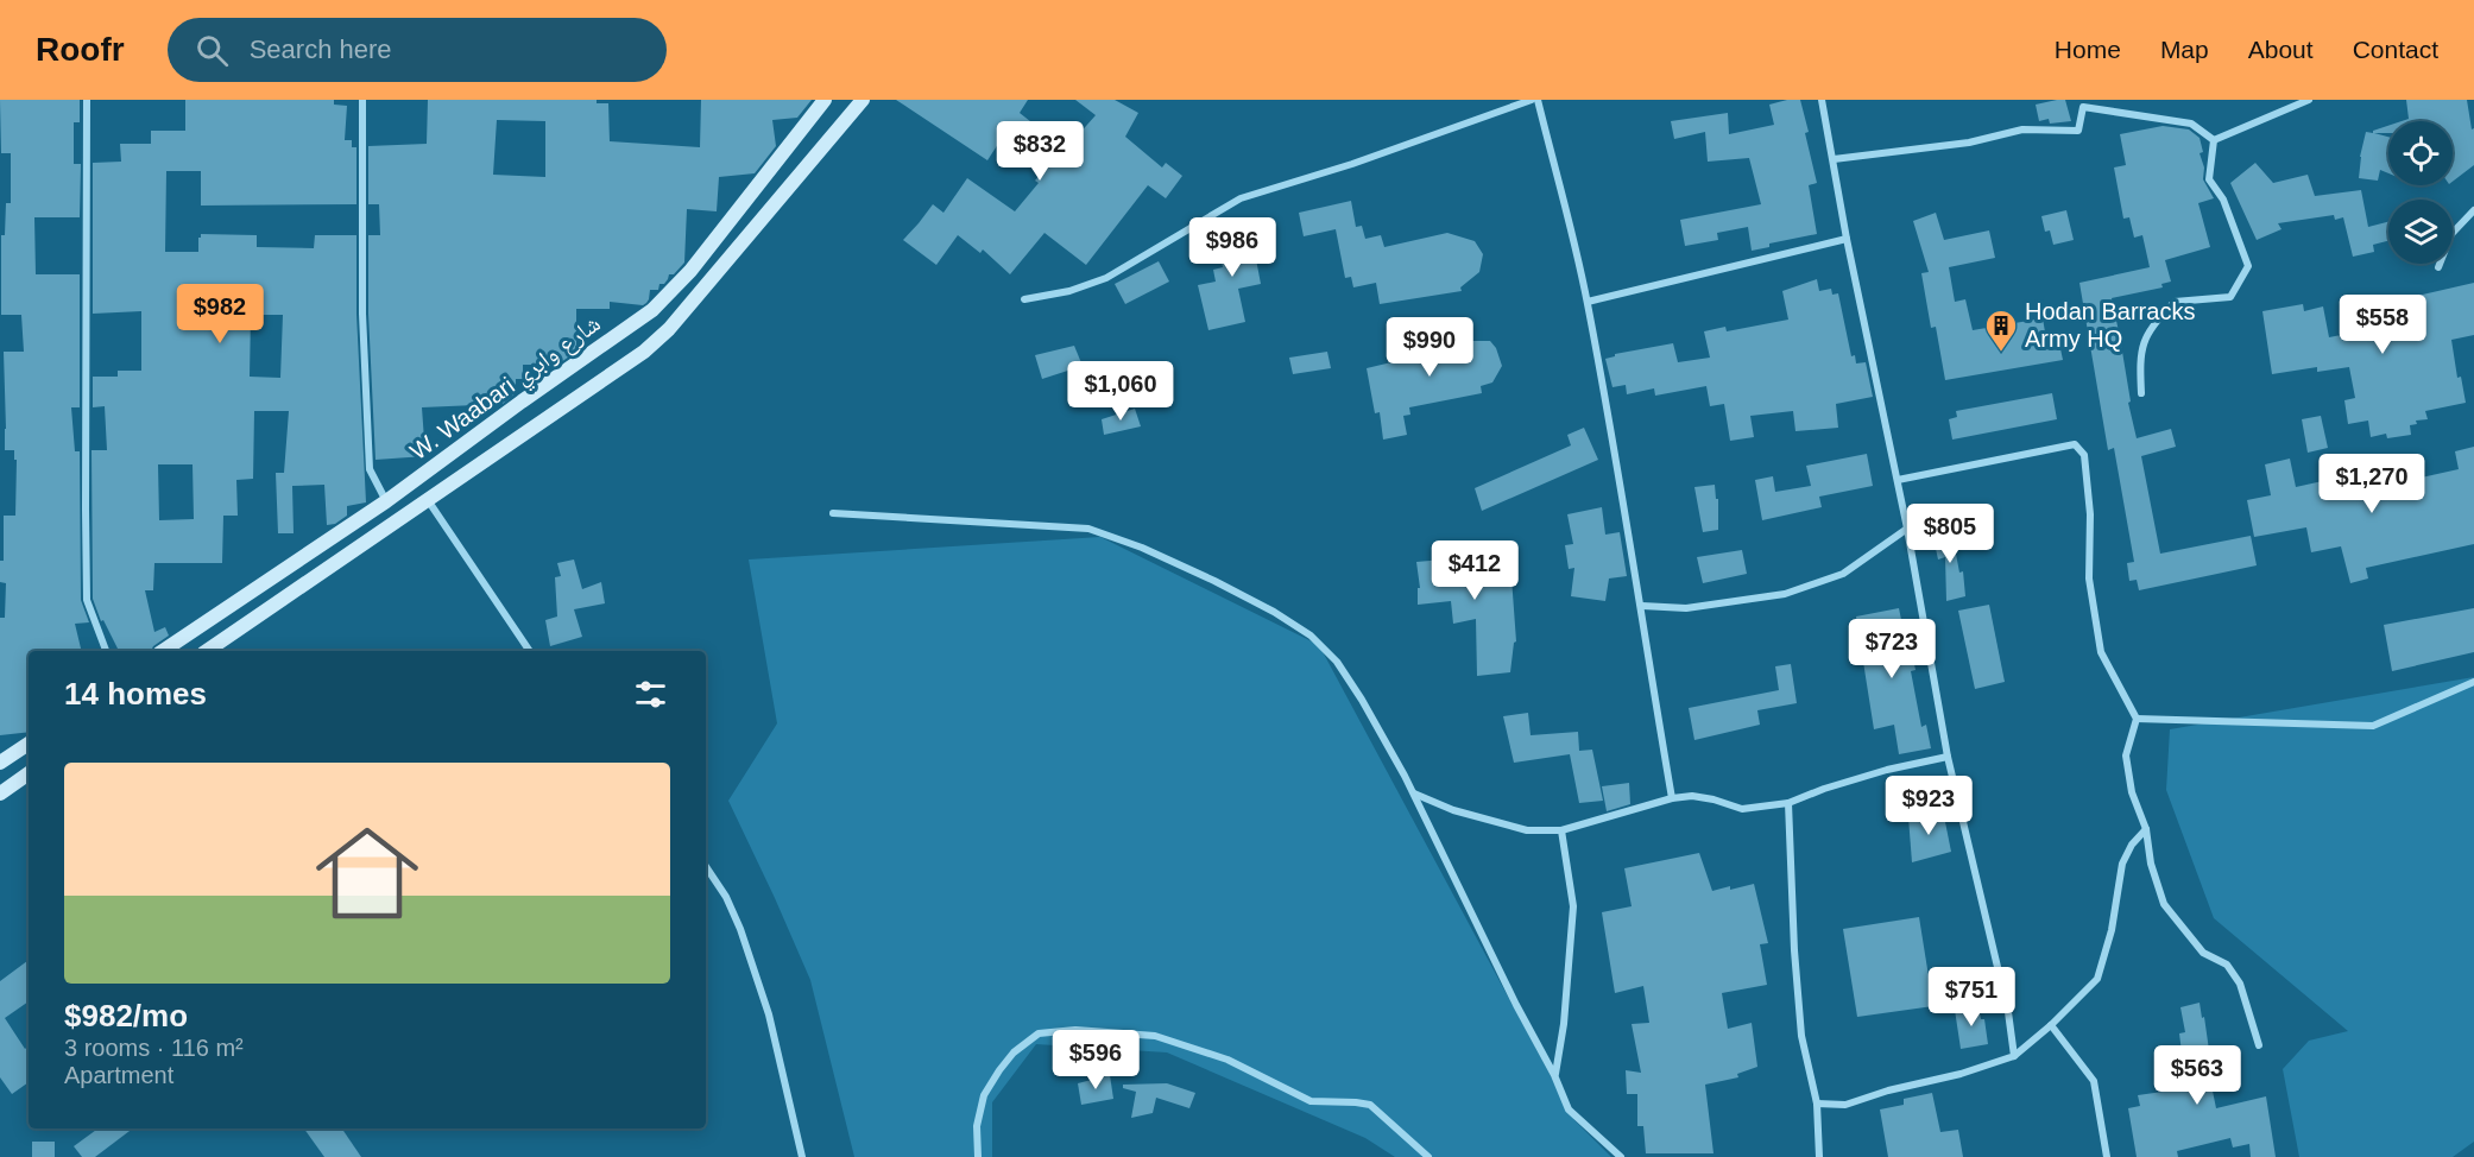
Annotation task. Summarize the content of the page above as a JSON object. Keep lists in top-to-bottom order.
{
  "streets": {
    "main road": ["W. Waabari شارع وابري"]
  },
  "places": {
    "building": ["Hodan Barracks Army HQ"]
  },
  "page": {
    "header": "Roofr",
    "search": "Search here",
    "nav": [
      "Home",
      "Map",
      "About",
      "Contact"
    ],
    "price": [
      "$832",
      "$986",
      "$982",
      "$558",
      "$990",
      "$1,060",
      "$1,270",
      "$805",
      "$412",
      "$723",
      "$923",
      "$751",
      "$596",
      "$563"
    ],
    "heading": "14 homes",
    "list": [
      {
        "name": "$982/mo",
        "note": "3 rooms · 116 m² · Apartment"
      }
    ]
  }
}
